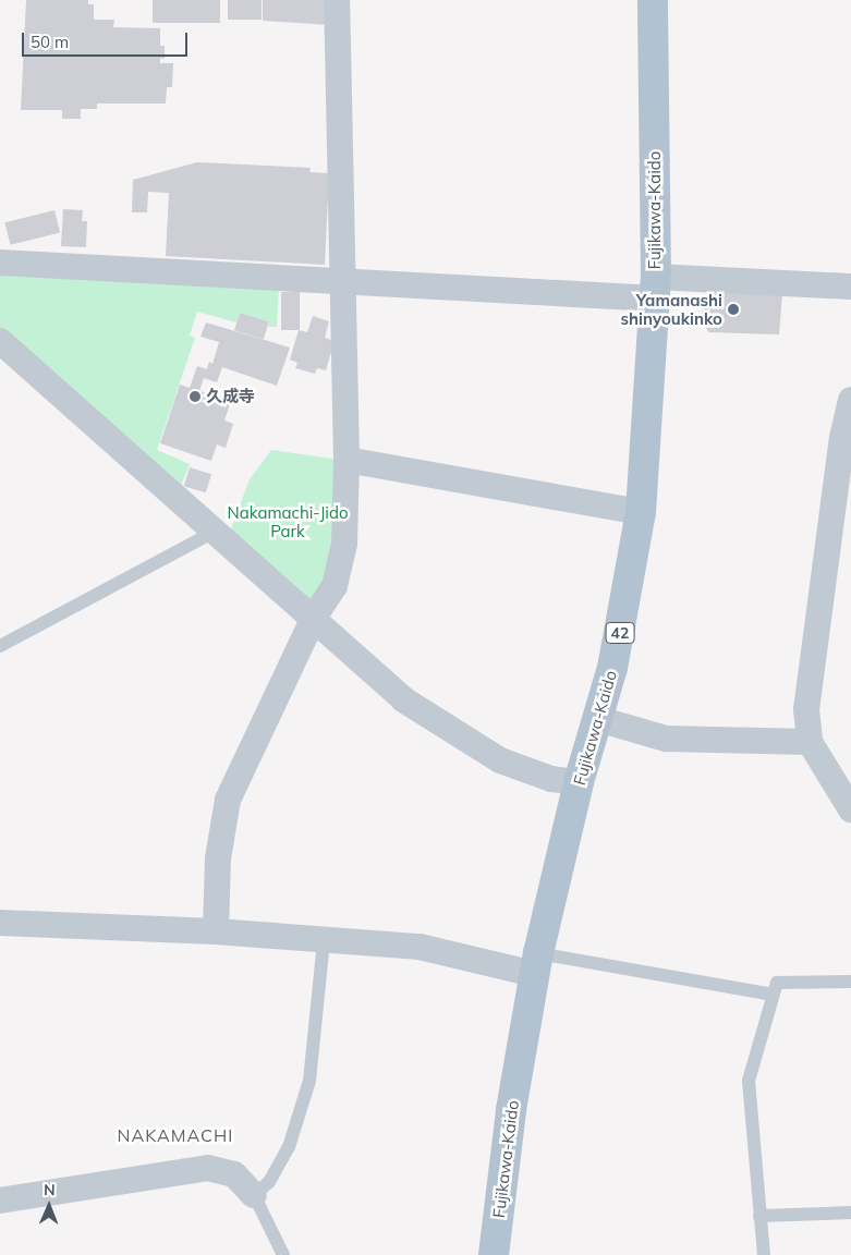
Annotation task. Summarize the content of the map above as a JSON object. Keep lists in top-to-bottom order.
{
  "streets": {
    "main road": ["Fujikawa-Kaido", "42"]
  },
  "districts": ["NAKAMACHI"],
  "parks": ["Nakamachi-Jido Park"],
  "places": ["Yamanashi shinyoukinko", "久成寺"],
  "scale_bar": "50 m",
  "north": "top"
}
